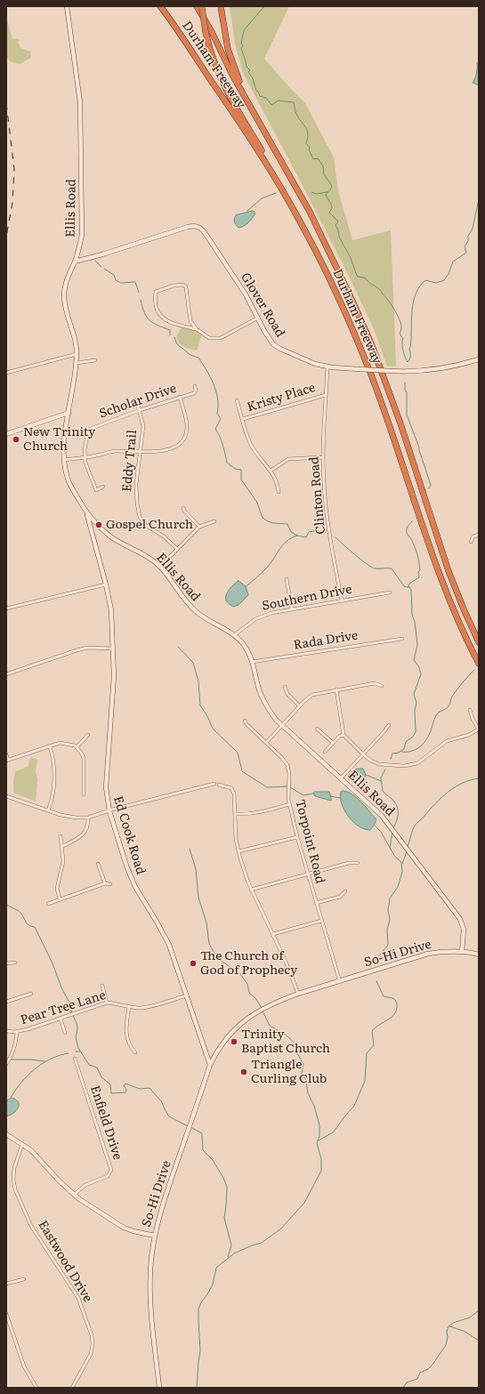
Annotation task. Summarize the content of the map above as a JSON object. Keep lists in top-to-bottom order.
{
  "streets": {
    "highway": ["Durham Freeway"],
    "street": [
      "Ellis Road",
      "Glover Road",
      "Kristy Place",
      "Scholar Drive",
      "Eddy Trail",
      "Clinton Road",
      "Southern Drive",
      "Rada Drive",
      "Ed Cook Road",
      "Torpoint Road",
      "So-Hi Drive",
      "Pear Tree Lane",
      "Enfield Drive",
      "Eastwood Drive"
    ]
  },
  "crossings": [
    ["Ellis Road", "Glover Road"],
    ["Ellis Road", "Southern Drive"],
    ["Ellis Road", "Rada Drive"],
    ["Ellis Road", "Ed Cook Road"],
    ["Ellis Road", "So-Hi Drive"],
    ["Glover Road", "Clinton Road"],
    ["Kristy Place", "Clinton Road"],
    ["Scholar Drive", "Eddy Trail"],
    ["Clinton Road", "Southern Drive"],
    ["Ed Cook Road", "So-Hi Drive"],
    ["Ed Cook Road", "Pear Tree Lane"],
    ["Torpoint Road", "So-Hi Drive"],
    ["So-Hi Drive", "Enfield Drive"],
    ["So-Hi Drive", "Eastwood Drive"]
  ],
  "places": [
    "New Trinity Church",
    "Gospel Church",
    "The Church of God of Prophecy",
    "Trinity Baptist Church",
    "Triangle Curling Club"
  ]
}
